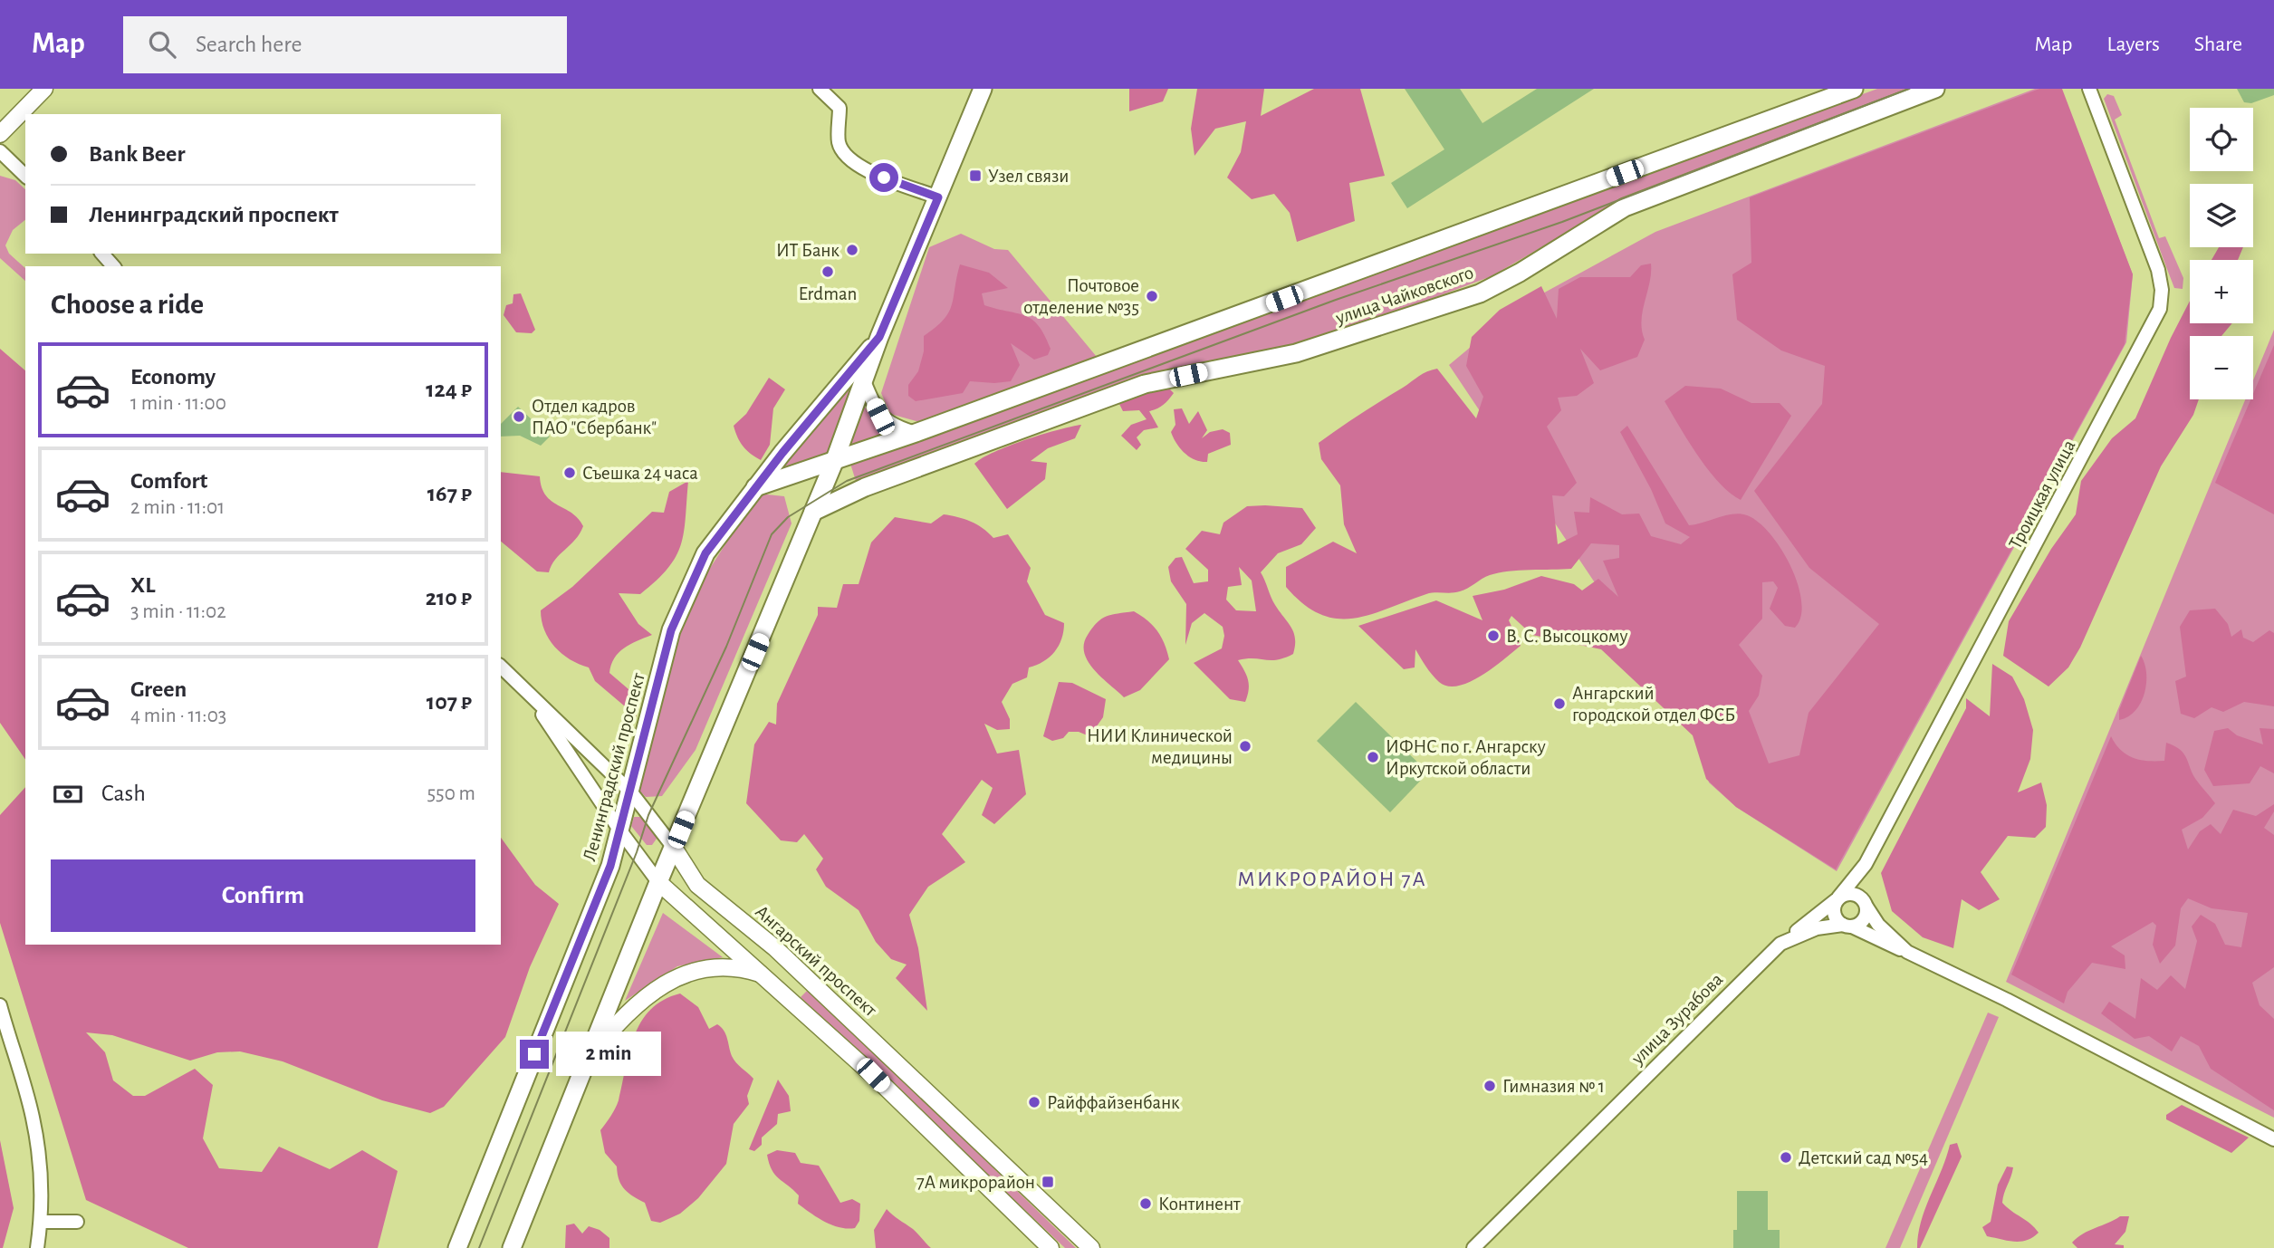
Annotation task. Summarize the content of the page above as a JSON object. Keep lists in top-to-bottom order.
{
  "streets": {
    "main road": ["улица Чайковского", "Ленинградский проспект"],
    "street": ["Троицкая улица", "Ангарский проспект", "улица Зурабова"]
  },
  "crossings": [
    ["улица Чайковского", "Ленинградский проспект"],
    ["Троицкая улица", "улица Зурабова"],
    ["Ленинградский проспект", "Ангарский проспект"]
  ],
  "districts": ["МИКРОРАЙОН 7А"],
  "places": {
    "transit": ["Узел связи", "7А микрорайон"],
    "other": [
      "ИТ Банк",
      "Erdman",
      "Почтовое отделение №35",
      "Отдел кадров ПАО \"Сбербанк\"",
      "Съешка 24 часа",
      "В. С. Высоцкому",
      "Ангарский городской отдел ФСБ",
      "НИИ Клинической медицины",
      "ИФНС по г. Ангарску Иркутской области",
      "Гимназия № 1",
      "Райффайзенбанк",
      "Детский сад №54",
      "Континент"
    ]
  },
  "page": {
    "header": "Map",
    "search": "Search here",
    "nav": ["Map", "Layers", "Share"],
    "map_buttons": ["+", "−"],
    "banner": ["Bank Beer", "Ленинградский проспект"],
    "heading": "Choose a ride",
    "list": [
      {
        "name": "Economy",
        "note": "1 min · 11:00",
        "value": "124 ₽"
      },
      {
        "name": "Comfort",
        "note": "2 min · 11:01",
        "value": "167 ₽"
      },
      {
        "name": "XL",
        "note": "3 min · 11:02",
        "value": "210 ₽"
      },
      {
        "name": "Green",
        "note": "4 min · 11:03",
        "value": "107 ₽"
      }
    ],
    "pay": ["Cash", "550 m"],
    "buttons": "Confirm",
    "bubble": "2 min"
  }
}
